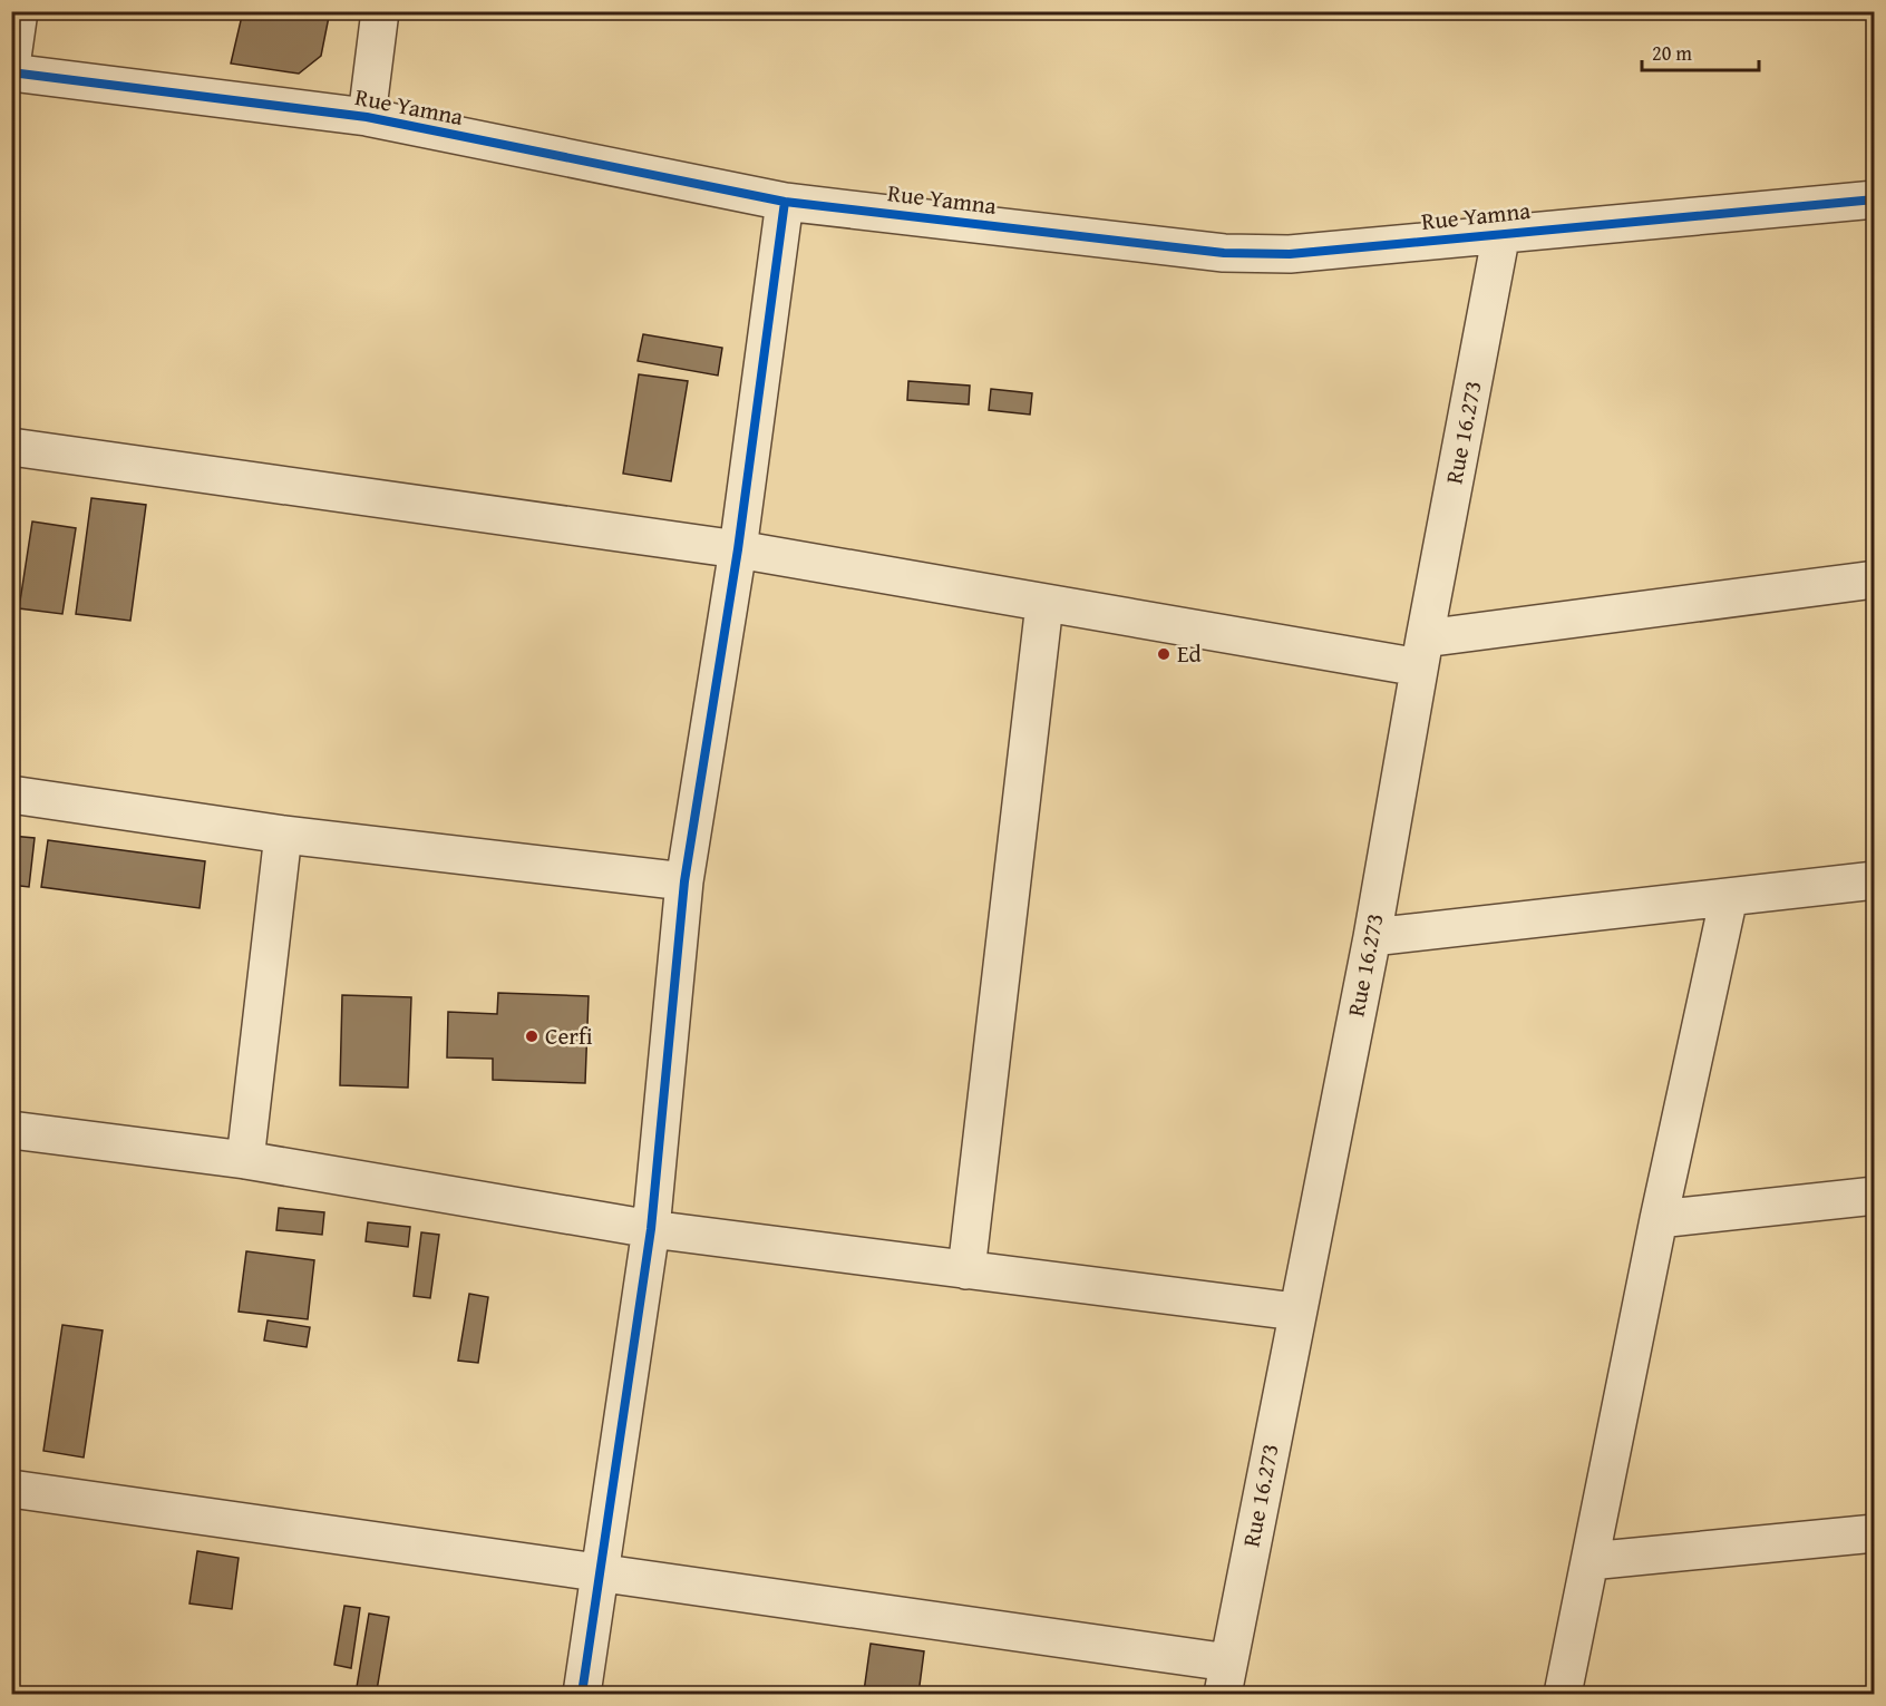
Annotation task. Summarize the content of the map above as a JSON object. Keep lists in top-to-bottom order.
{
  "streets": {
    "street": ["Rue Yamna", "Rue 16.273"]
  },
  "crossings": [
    ["Rue Yamna", "Rue 16.273"]
  ],
  "places": ["Ed", "Cerfi"],
  "scale_bar": "20 m"
}
